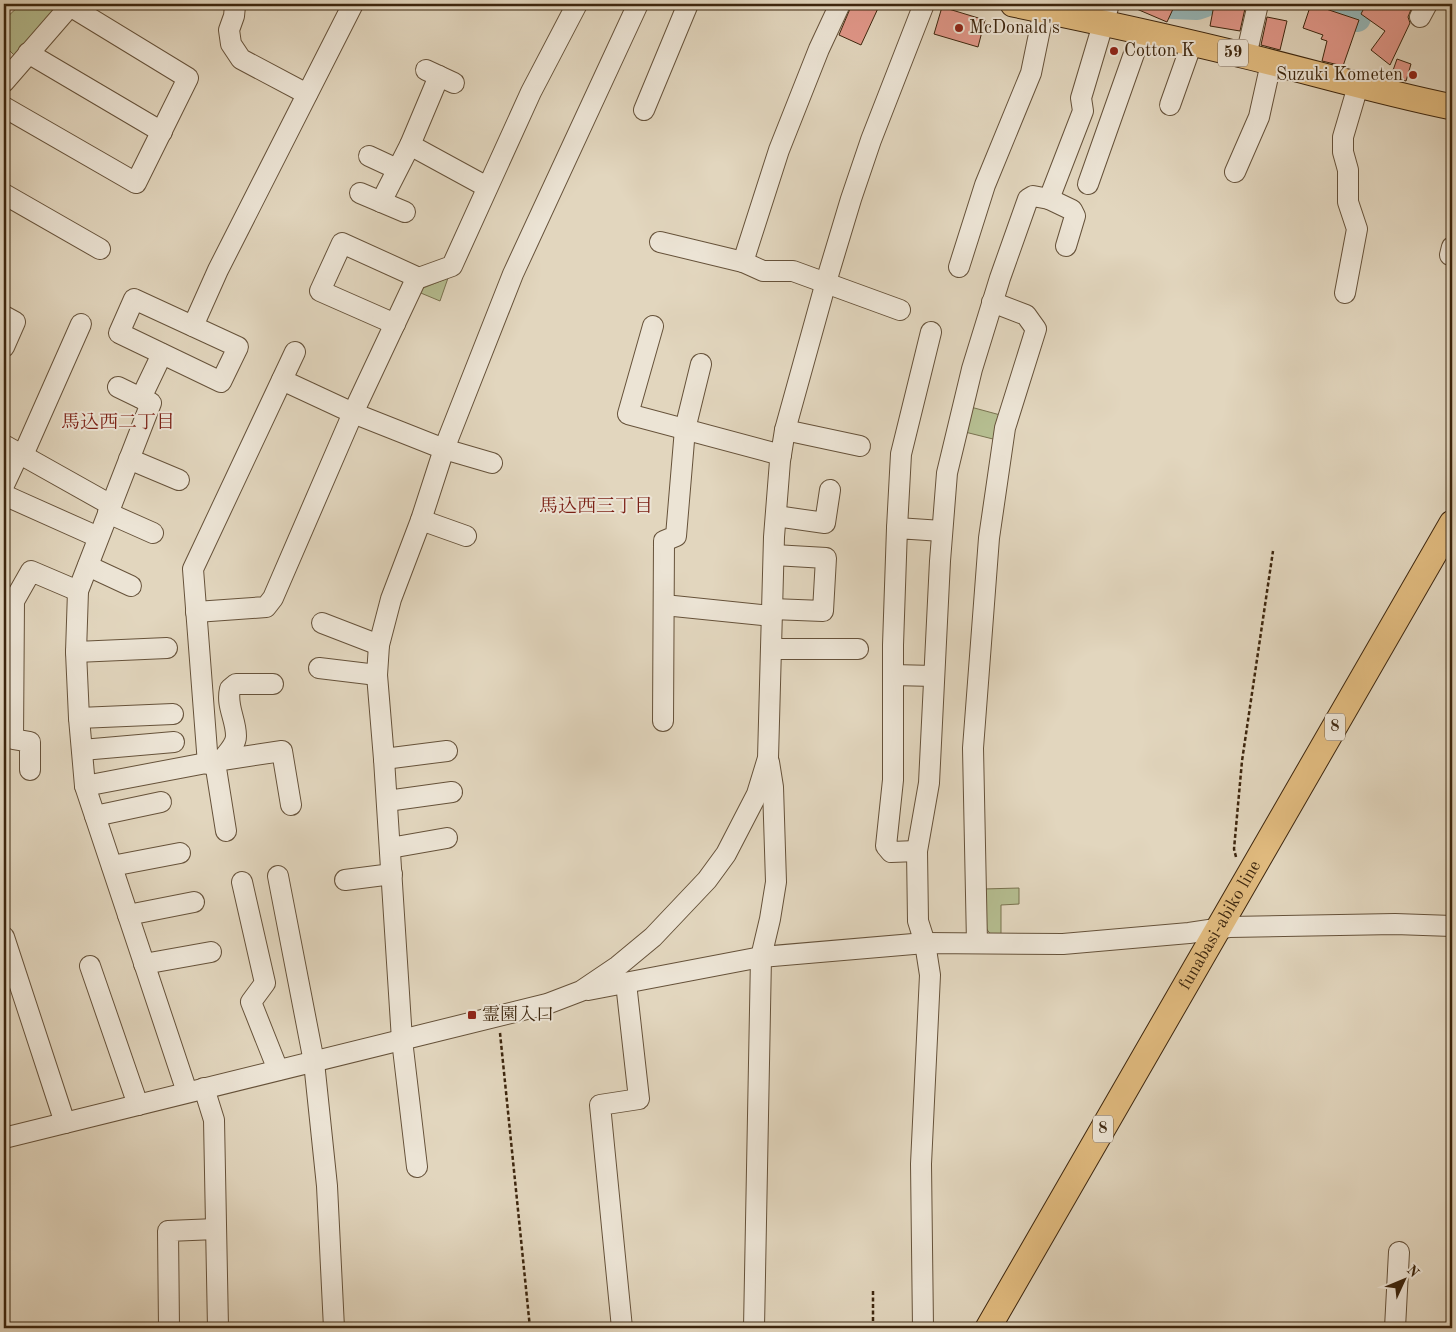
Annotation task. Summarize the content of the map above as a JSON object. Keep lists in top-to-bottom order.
{
  "streets": {
    "main road": ["59", "8", "funabasi-abiko line"]
  },
  "districts": ["馬込西二丁目", "馬込西三丁目"],
  "places": {
    "other": ["McDonald's", "Cotton K", "Suzuki Kometen"],
    "transit": ["霊園入口"]
  },
  "north": "top right"
}
